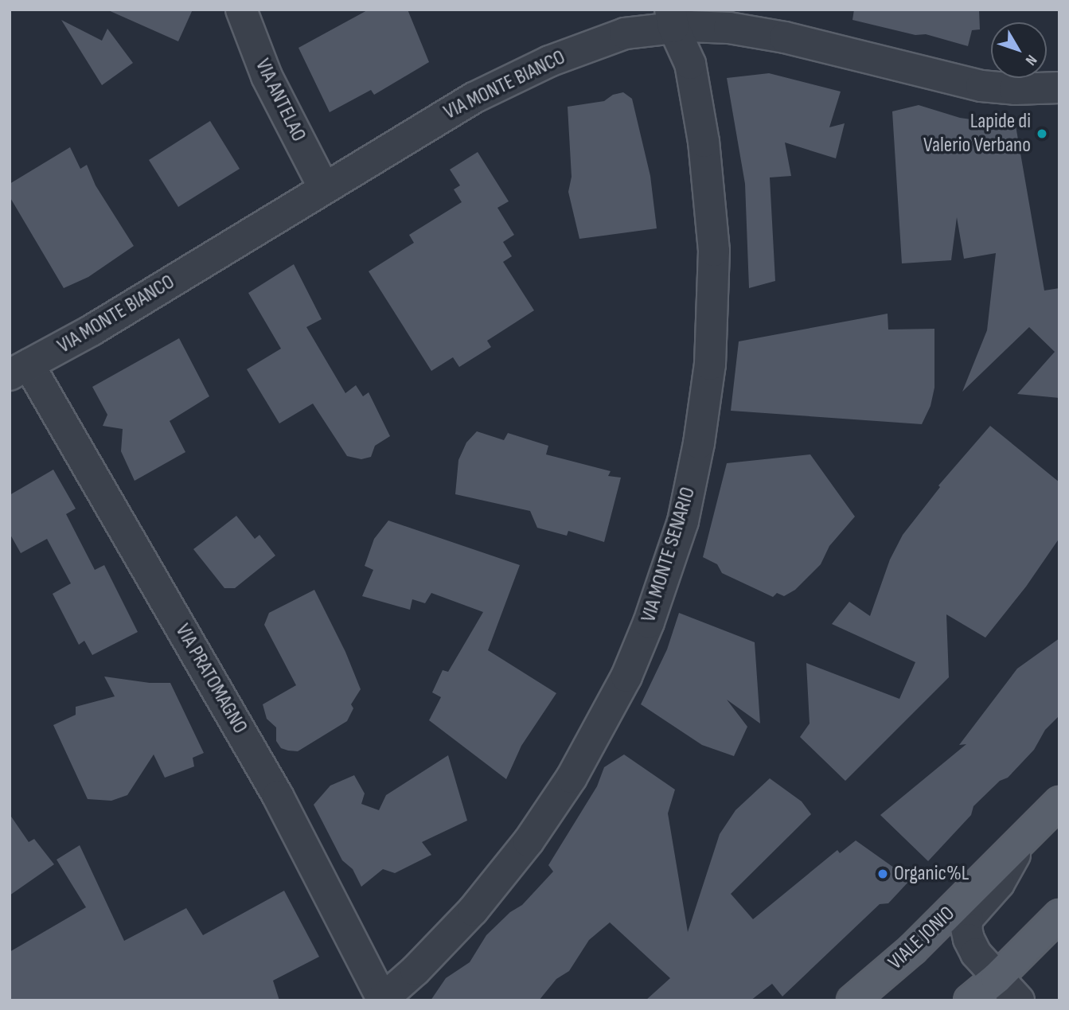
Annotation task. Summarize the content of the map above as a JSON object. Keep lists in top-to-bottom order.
{
  "streets": {
    "main road": ["VIALE JONIO"],
    "street": [
      "VIA MONTE BIANCO",
      "VIA ANTELAO",
      "VIA MONTE SENARIO",
      "VIA PRATOMAGNO"
    ]
  },
  "crossings": [
    ["VIA MONTE BIANCO", "VIA ANTELAO"],
    ["VIA MONTE BIANCO", "VIA MONTE SENARIO"],
    ["VIA MONTE BIANCO", "VIA PRATOMAGNO"],
    ["VIA MONTE SENARIO", "VIA PRATOMAGNO"]
  ],
  "places": ["Lapide di Valerio Verbano", "Organic%L"],
  "north": "bottom right"
}
